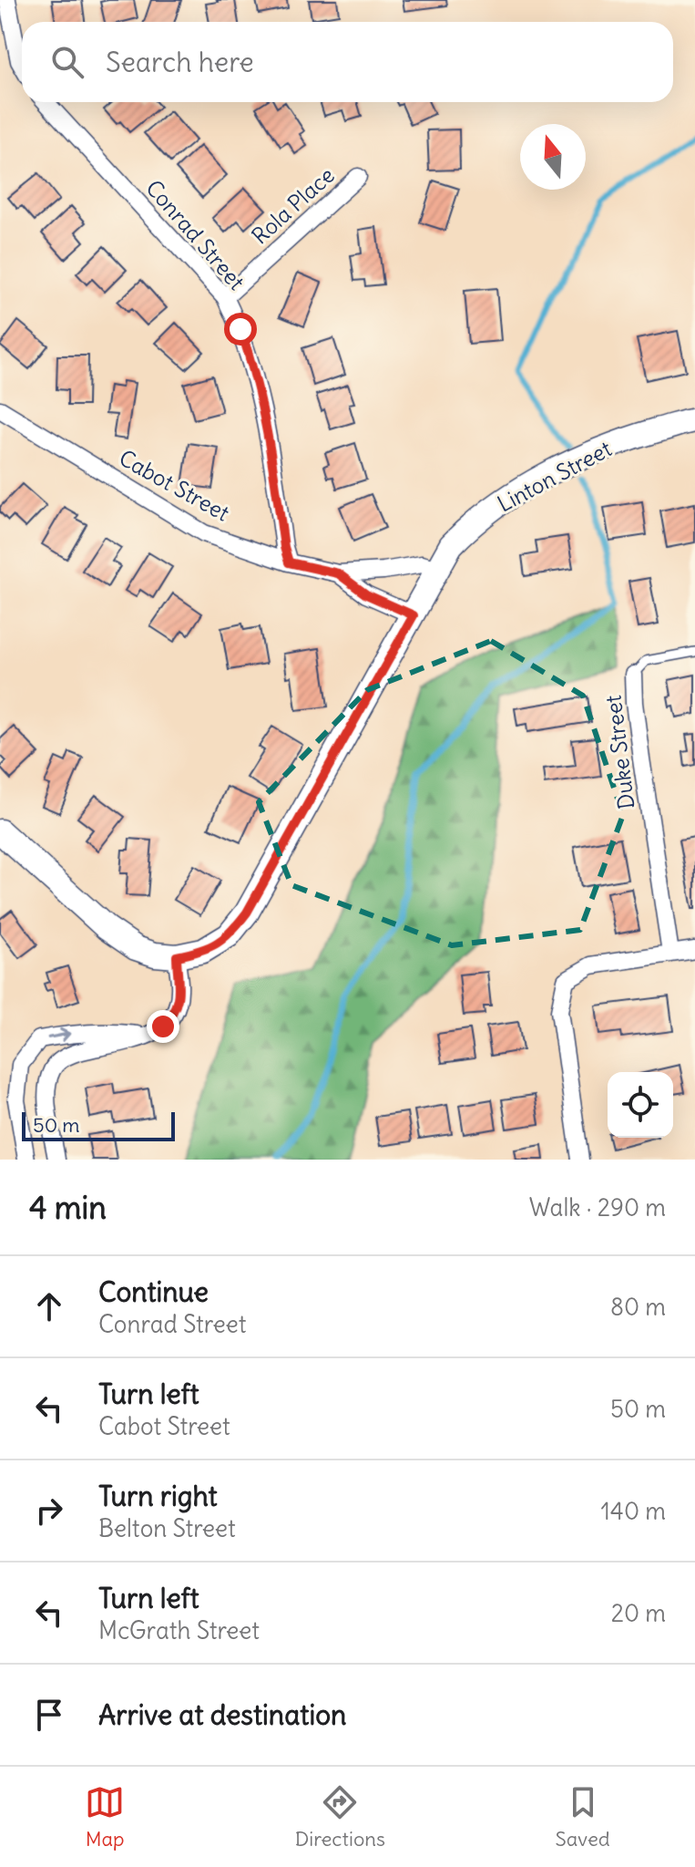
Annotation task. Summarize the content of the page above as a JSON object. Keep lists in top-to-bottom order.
{
  "streets": {
    "street": [
      "Rola Place",
      "Conrad Street",
      "Linton Street",
      "Cabot Street",
      "Duke Street"
    ]
  },
  "crossings": [
    ["Rola Place", "Conrad Street"],
    ["Conrad Street", "Cabot Street"],
    ["Linton Street", "Cabot Street"]
  ],
  "scale_bar": "50 m",
  "north": "top",
  "page": {
    "search": "Search here",
    "scale": "50 m",
    "heading": ["4 min", "Walk · 290 m"],
    "list": [
      ["Continue", "Conrad Street", "80 m"],
      ["Turn left", "Cabot Street", "50 m"],
      ["Turn right", "Belton Street", "140 m"],
      ["Turn left", "McGrath Street", "20 m"],
      "Arrive at destination"
    ],
    "nav": ["Map", "Directions", "Saved"]
  }
}
